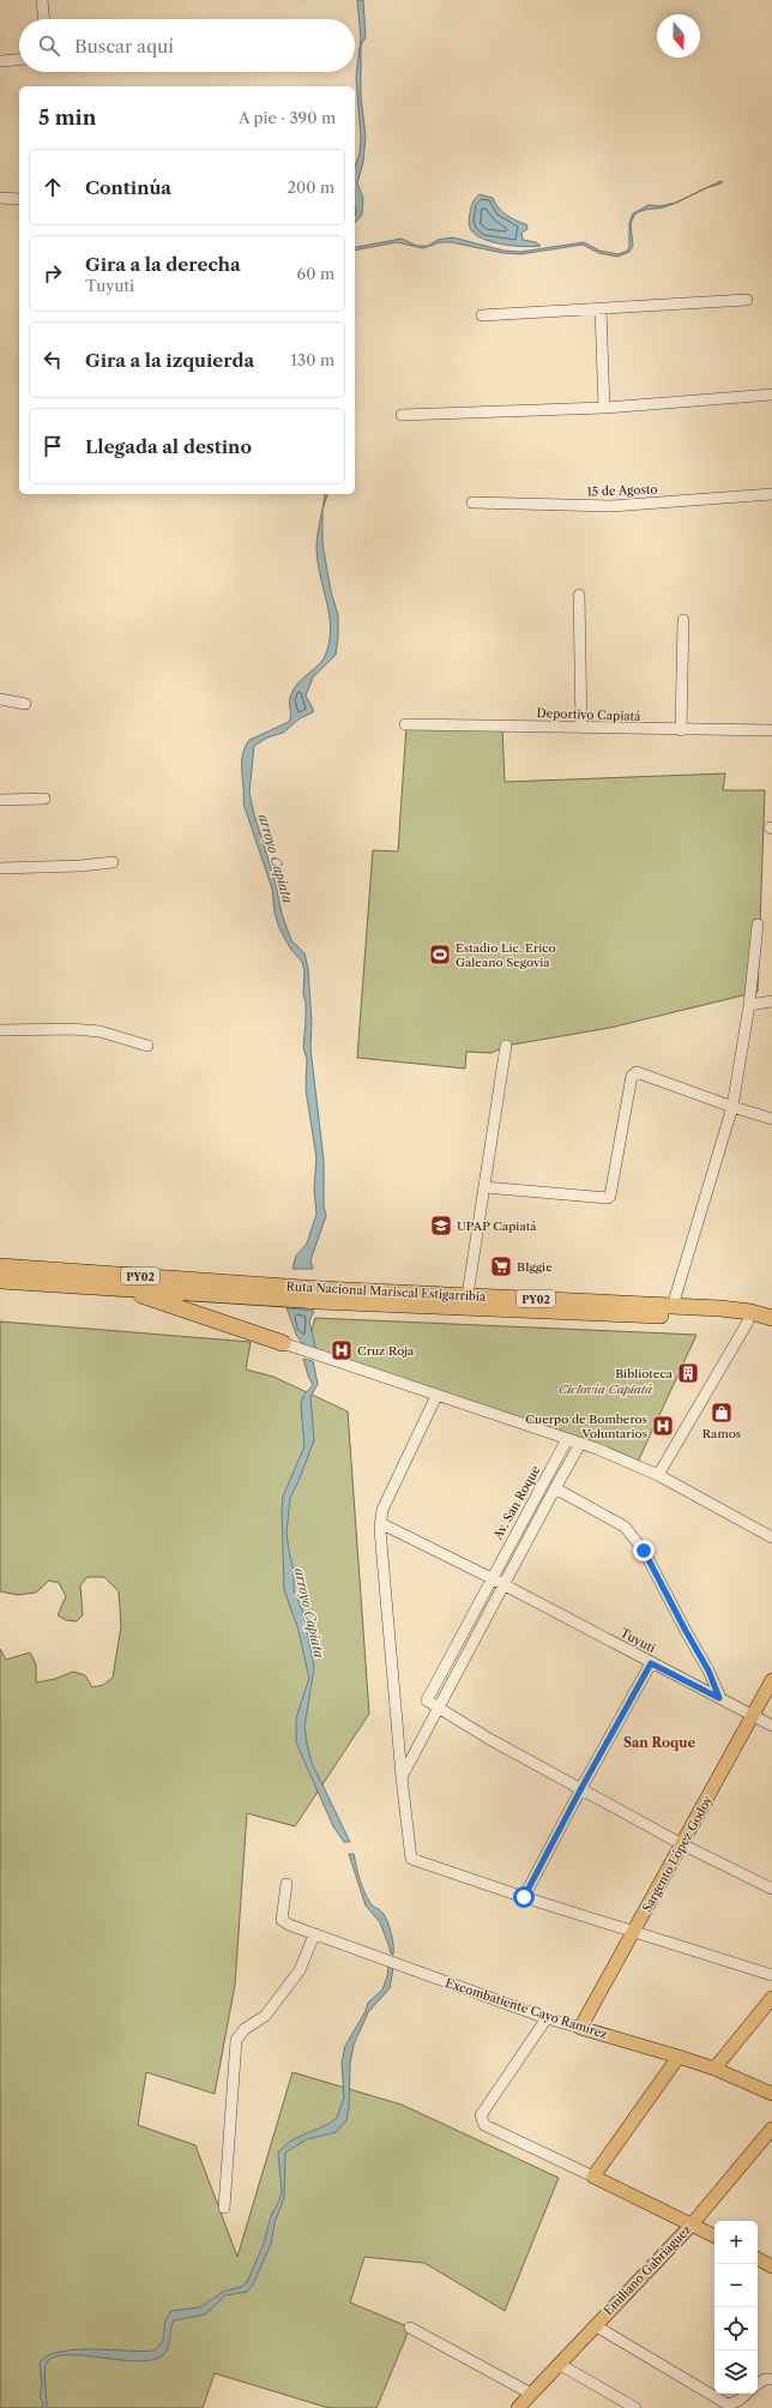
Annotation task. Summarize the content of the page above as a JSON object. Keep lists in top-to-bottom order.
{
  "streets": {
    "highway": ["PY02", "Ruta Nacional Mariscal Estigarribia"],
    "main road": ["Sargento López Godoy", "Excombatiente Cayo Ramírez", "Emiliano Gabriaguez"],
    "street": [
      "15 de Agosto",
      "Deportivo Capiatá",
      "Av. San Roque",
      "Tuyuti"
    ]
  },
  "crossings": [
    ["Av. San Roque", "Tuyuti"],
    ["Tuyuti", "Sargento López Godoy"],
    ["Sargento López Godoy", "Excombatiente Cayo Ramírez"]
  ],
  "districts": ["San Roque"],
  "water": ["arroyo Capiata"],
  "parks": ["Ciclovía Capiatá"],
  "places": {
    "sports": ["Estadio Lic. Erico Galeano Segovia"],
    "school or university": ["UPAP Capiatá"],
    "supermarket": ["BIggie"],
    "hospital": ["Cruz Roja", "Cuerpo de Bomberos Voluntarios"],
    "building": ["Biblioteca"],
    "shop": ["Ramos"]
  },
  "north": "bottom",
  "page": {
    "search": "Buscar aquí",
    "heading": ["5 min", "A pie · 390 m"],
    "list": [
      ["Continúa", "200 m"],
      ["Gira a la derecha", "Tuyuti", "60 m"],
      ["Gira a la izquierda", "130 m"],
      "Llegada al destino"
    ],
    "map_buttons": ["+", "−"]
  }
}
